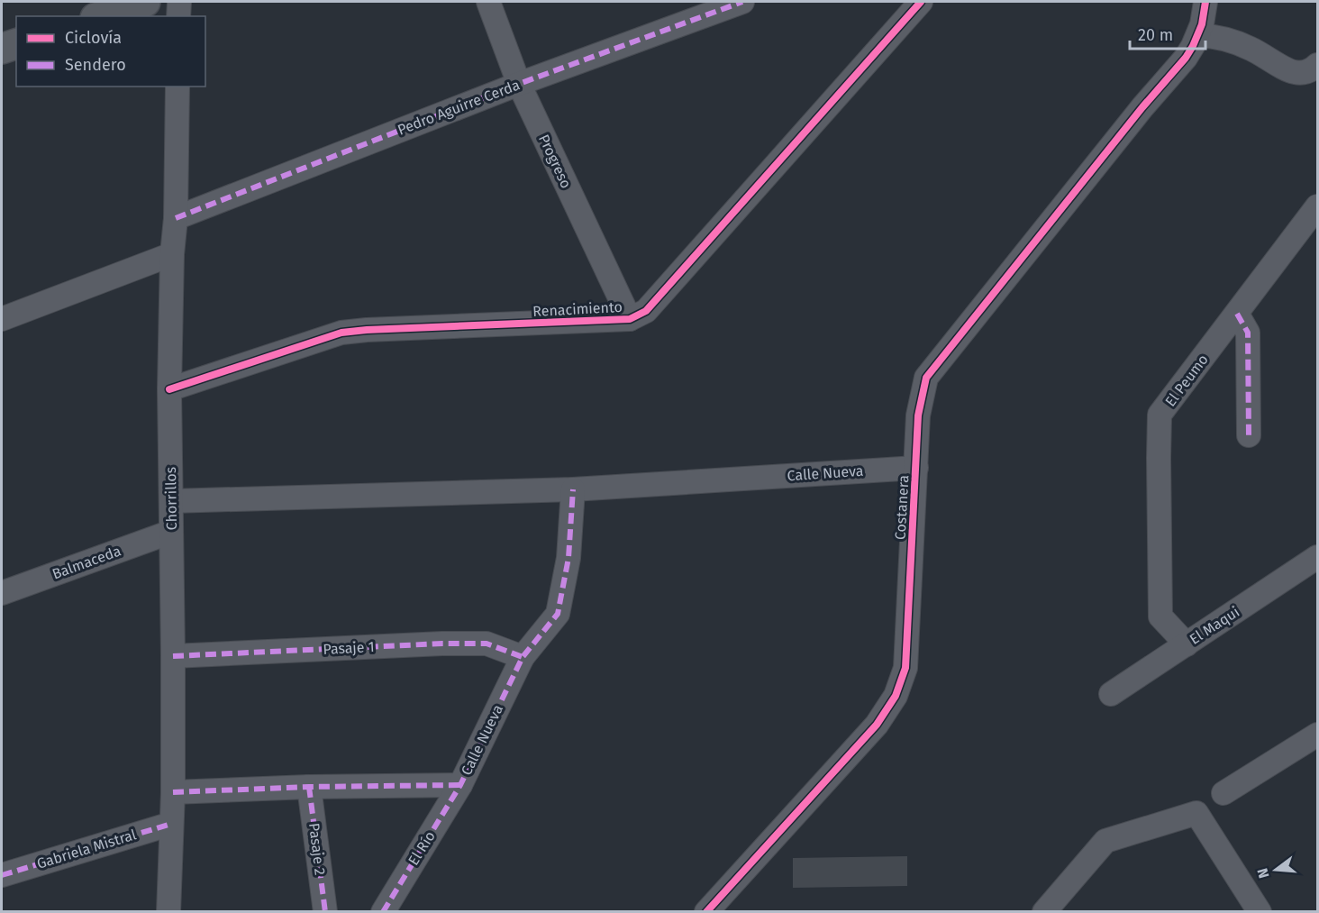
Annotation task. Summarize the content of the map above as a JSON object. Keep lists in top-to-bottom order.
{
  "streets": {
    "street": [
      "Pedro Aguirre Cerda",
      "Progreso",
      "Renacimiento",
      "El Peumo",
      "Calle Nueva",
      "Chorrillos",
      "Costanera",
      "Balmaceda",
      "El Maqui",
      "Pasaje 1",
      "El Río",
      "Gabriela Mistral",
      "Pasaje 2"
    ]
  },
  "crossings": [
    ["Pedro Aguirre Cerda", "Progreso"],
    ["Pedro Aguirre Cerda", "Chorrillos"],
    ["Progreso", "Renacimiento"],
    ["Renacimiento", "Chorrillos"],
    ["El Peumo", "El Maqui"],
    ["Calle Nueva", "Chorrillos"],
    ["Calle Nueva", "Costanera"],
    ["Calle Nueva", "Pasaje 1"],
    ["Calle Nueva", "El Río"],
    ["Calle Nueva", "Pasaje 2"],
    ["Chorrillos", "Balmaceda"],
    ["Chorrillos", "Pasaje 1"],
    ["Chorrillos", "Gabriela Mistral"]
  ],
  "legend": ["Ciclovía", "Sendero"],
  "scale_bar": "20 m",
  "north": "left"
}
